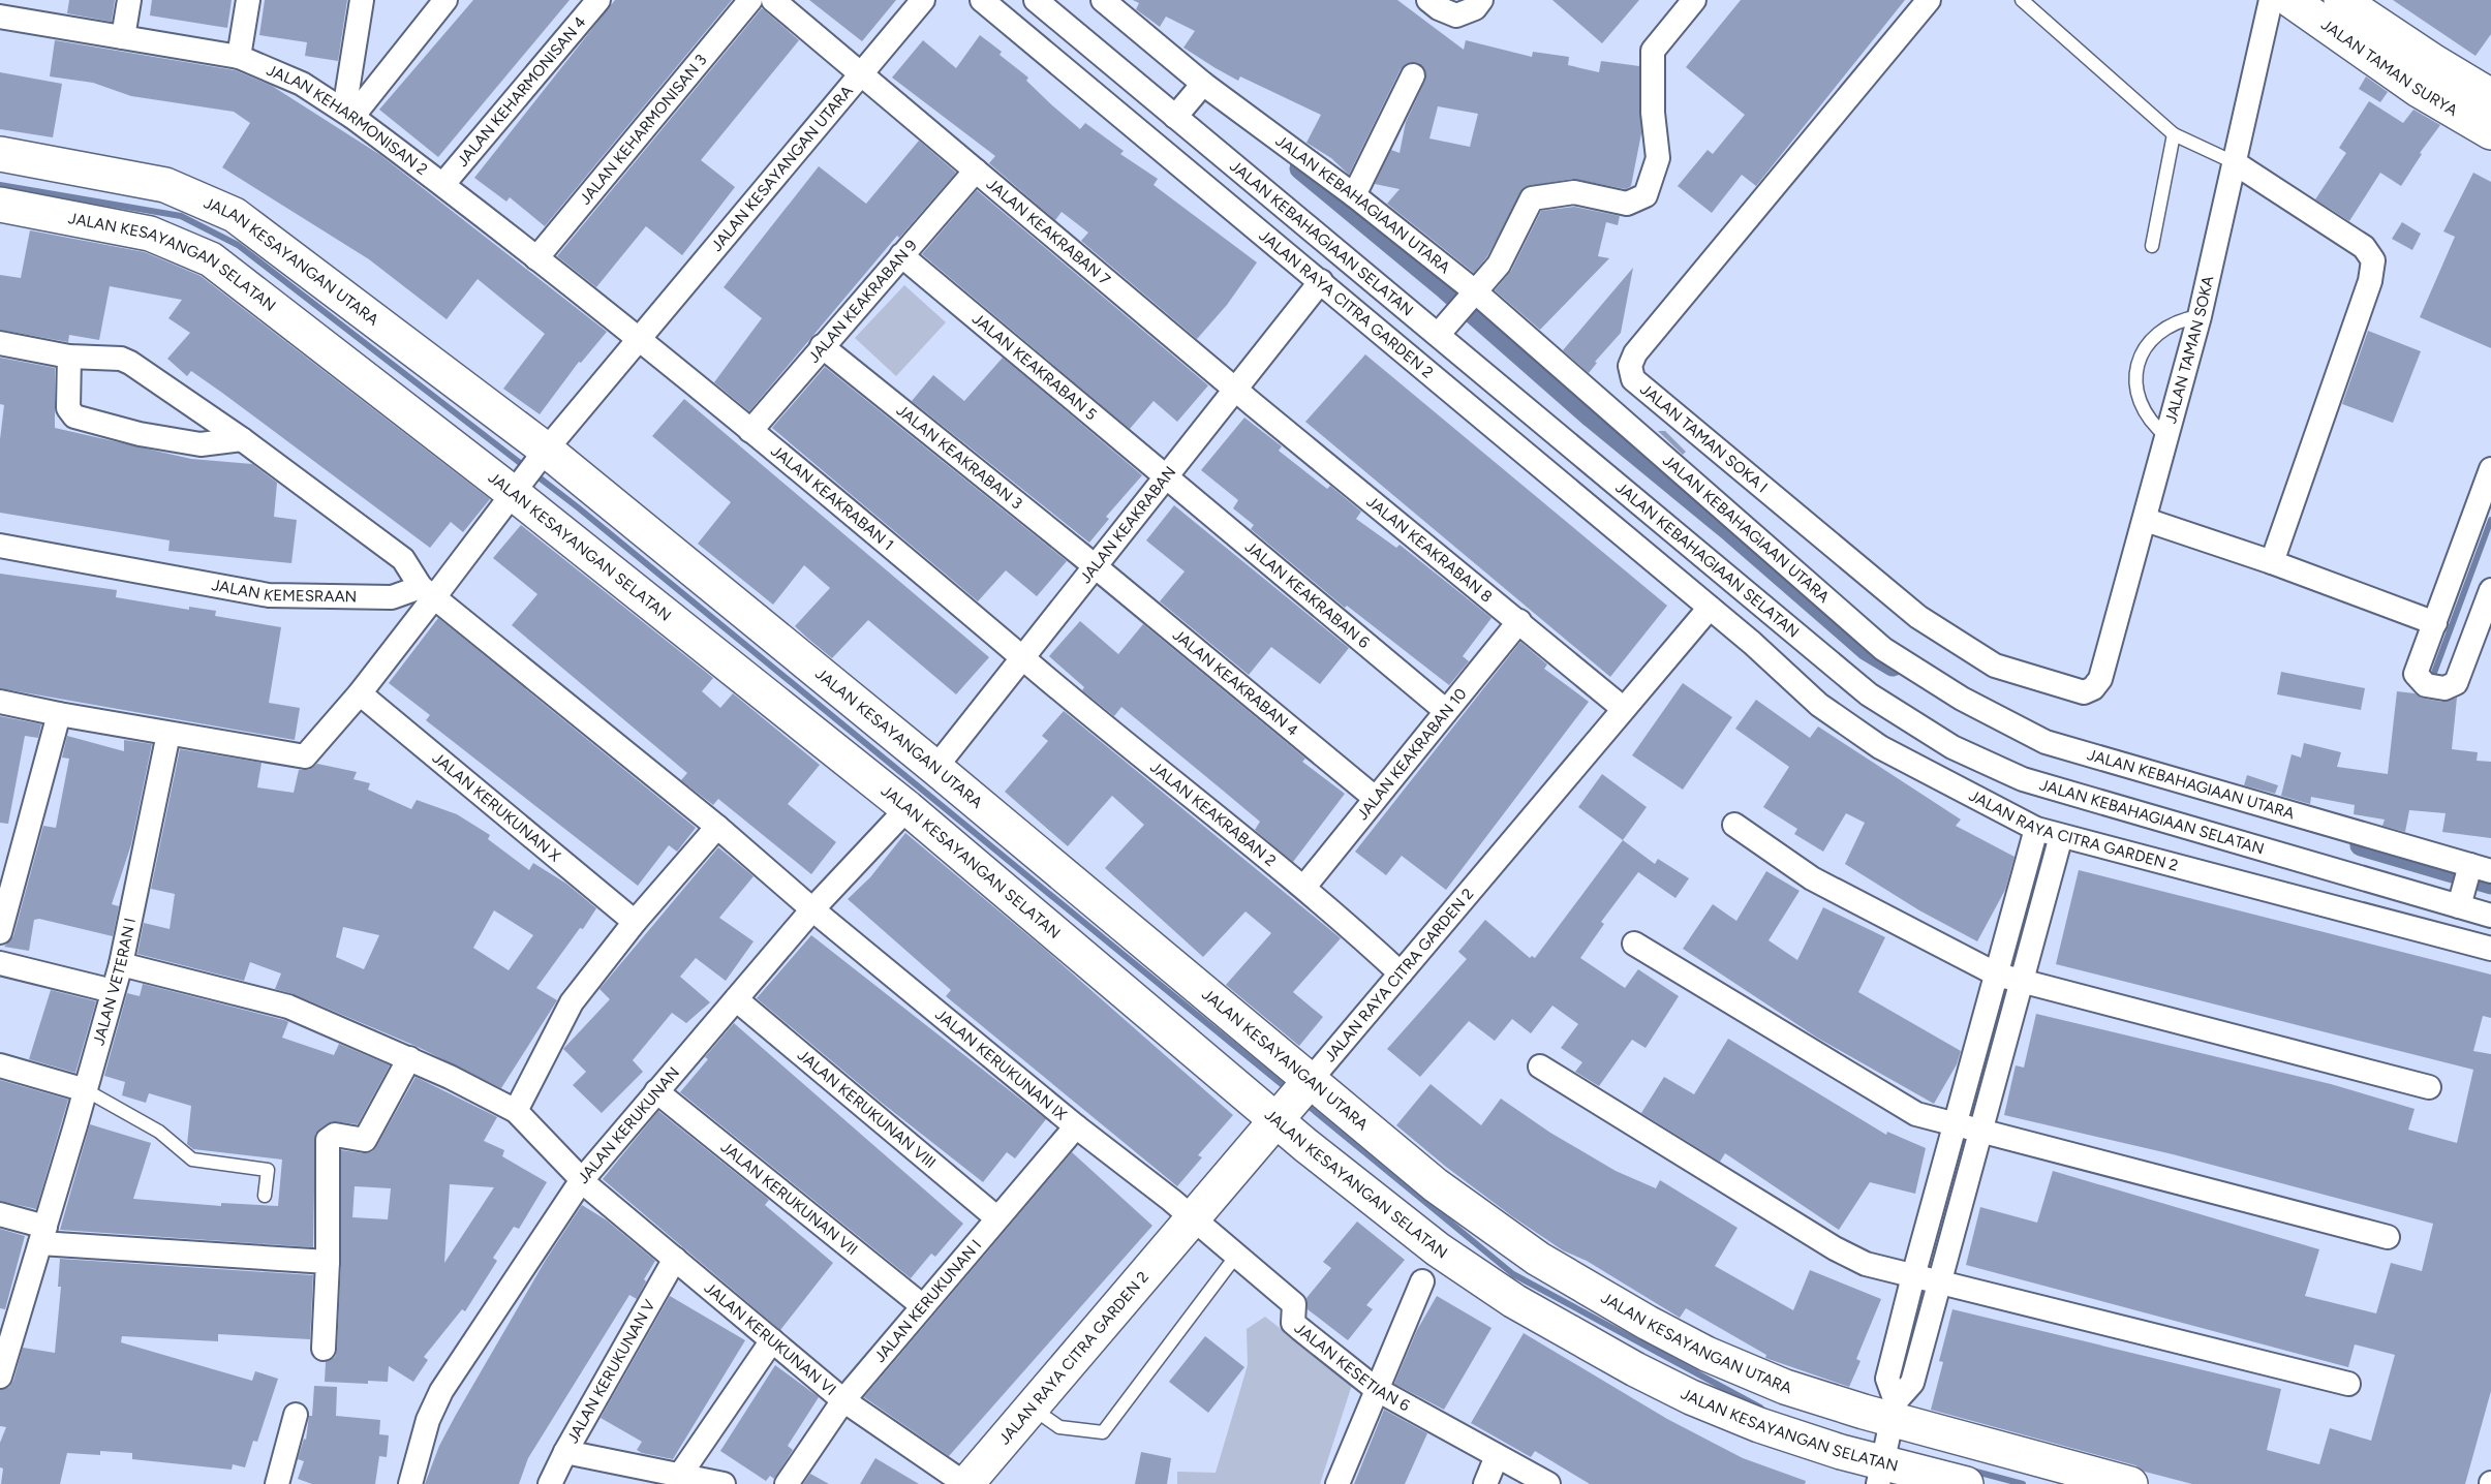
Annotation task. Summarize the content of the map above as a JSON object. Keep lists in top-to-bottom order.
{
  "streets": {
    "street": [
      "JALAN TAMAN SURYA",
      "JALAN KEHARMONISAN 4",
      "JALAN KEHARMONISAN 2",
      "JALAN KEHARMONISAN 3",
      "JALAN KESAYANGAN UTARA",
      "JALAN KEBAHAGIAAN UTARA",
      "JALAN KEAKRABAN 7",
      "JALAN KEBAHAGIAAN SELATAN",
      "JALAN KESAYANGAN SELATAN",
      "JALAN KEAKRABAN 9",
      "JALAN RAYA CITRA GARDEN 2",
      "JALAN TAMAN SOKA",
      "JALAN KEAKRABAN 5",
      "JALAN TAMAN SOKA I",
      "JALAN KEAKRABAN 3",
      "JALAN KEAKRABAN 1",
      "JALAN KEAKRABAN",
      "JALAN KEAKRABAN 8",
      "JALAN KEMESRAAN",
      "JALAN KEAKRABAN 6",
      "JALAN KEAKRABAN 4",
      "JALAN KEAKRABAN 10",
      "JALAN KERUKUNAN X",
      "JALAN KEAKRABAN 2",
      "JALAN VETERAN I",
      "JALAN KERUKUNAN IX",
      "JALAN KERUKUNAN VIII",
      "JALAN KERUKUNAN",
      "JALAN KERUKUNAN VII",
      "JALAN KERUKUNAN I",
      "JALAN KERUKUNAN VI",
      "JALAN KESETIAN 6",
      "JALAN KERUKUNAN V"
    ]
  },
  "crossings": [
    ["JALAN KEHARMONISAN 4", "JALAN KEHARMONISAN 2"],
    ["JALAN KEHARMONISAN 2", "JALAN KEHARMONISAN 3"],
    ["JALAN KEHARMONISAN 2", "JALAN KESAYANGAN UTARA"],
    ["JALAN KEHARMONISAN 2", "JALAN KEAKRABAN 1"],
    ["JALAN KESAYANGAN UTARA", "JALAN KEAKRABAN 7"],
    ["JALAN KESAYANGAN UTARA", "JALAN KESAYANGAN SELATAN"],
    ["JALAN KESAYANGAN UTARA", "JALAN RAYA CITRA GARDEN 2"],
    ["JALAN KESAYANGAN UTARA", "JALAN KEAKRABAN 1"],
    ["JALAN KESAYANGAN UTARA", "JALAN KEAKRABAN"],
    ["JALAN KEAKRABAN 7", "JALAN KEAKRABAN 9"],
    ["JALAN KEAKRABAN 7", "JALAN KEAKRABAN"],
    ["JALAN KEAKRABAN 7", "JALAN KEAKRABAN 8"],
    ["JALAN KESAYANGAN SELATAN", "JALAN RAYA CITRA GARDEN 2"],
    ["JALAN KESAYANGAN SELATAN", "JALAN KERUKUNAN"],
    ["JALAN KEAKRABAN 9", "JALAN KEAKRABAN 5"],
    ["JALAN KEAKRABAN 9", "JALAN KEAKRABAN 3"],
    ["JALAN KEAKRABAN 9", "JALAN KEAKRABAN 1"],
    ["JALAN RAYA CITRA GARDEN 2", "JALAN KEAKRABAN"],
    ["JALAN RAYA CITRA GARDEN 2", "JALAN KEAKRABAN 8"],
    ["JALAN RAYA CITRA GARDEN 2", "JALAN KEAKRABAN 2"],
    ["JALAN RAYA CITRA GARDEN 2", "JALAN KERUKUNAN IX"],
    ["JALAN RAYA CITRA GARDEN 2", "JALAN KERUKUNAN VI"],
    ["JALAN RAYA CITRA GARDEN 2", "JALAN KESETIAN 6"],
    ["JALAN TAMAN SOKA", "JALAN TAMAN SOKA I"],
    ["JALAN KEAKRABAN 5", "JALAN KEAKRABAN"],
    ["JALAN KEAKRABAN 5", "JALAN KEAKRABAN 6"],
    ["JALAN KEAKRABAN 3", "JALAN KEAKRABAN"],
    ["JALAN KEAKRABAN 3", "JALAN KEAKRABAN 4"],
    ["JALAN KEAKRABAN 1", "JALAN KEAKRABAN"],
    ["JALAN KEAKRABAN 1", "JALAN KEAKRABAN 2"],
    ["JALAN KEAKRABAN", "JALAN KEAKRABAN 8"],
    ["JALAN KEAKRABAN", "JALAN KEAKRABAN 6"],
    ["JALAN KEAKRABAN", "JALAN KEAKRABAN 4"],
    ["JALAN KEAKRABAN", "JALAN KEAKRABAN 2"],
    ["JALAN KEAKRABAN 8", "JALAN KEAKRABAN 10"],
    ["JALAN KEMESRAAN", "JALAN KERUKUNAN IX"],
    ["JALAN KEAKRABAN 6", "JALAN KEAKRABAN 10"],
    ["JALAN KEAKRABAN 4", "JALAN KEAKRABAN 10"],
    ["JALAN KEAKRABAN 10", "JALAN KEAKRABAN 2"],
    ["JALAN VETERAN I", "JALAN KERUKUNAN VI"],
    ["JALAN KERUKUNAN IX", "JALAN KERUKUNAN"],
    ["JALAN KERUKUNAN IX", "JALAN KERUKUNAN I"],
    ["JALAN KERUKUNAN IX", "JALAN KESETIAN 6"],
    ["JALAN KERUKUNAN VIII", "JALAN KERUKUNAN"],
    ["JALAN KERUKUNAN VIII", "JALAN KERUKUNAN I"],
    ["JALAN KERUKUNAN", "JALAN KERUKUNAN VII"],
    ["JALAN KERUKUNAN", "JALAN KERUKUNAN VI"],
    ["JALAN KERUKUNAN VII", "JALAN KERUKUNAN I"],
    ["JALAN KERUKUNAN I", "JALAN KERUKUNAN VI"],
    ["JALAN KERUKUNAN VI", "JALAN KERUKUNAN V"]
  ]
}
